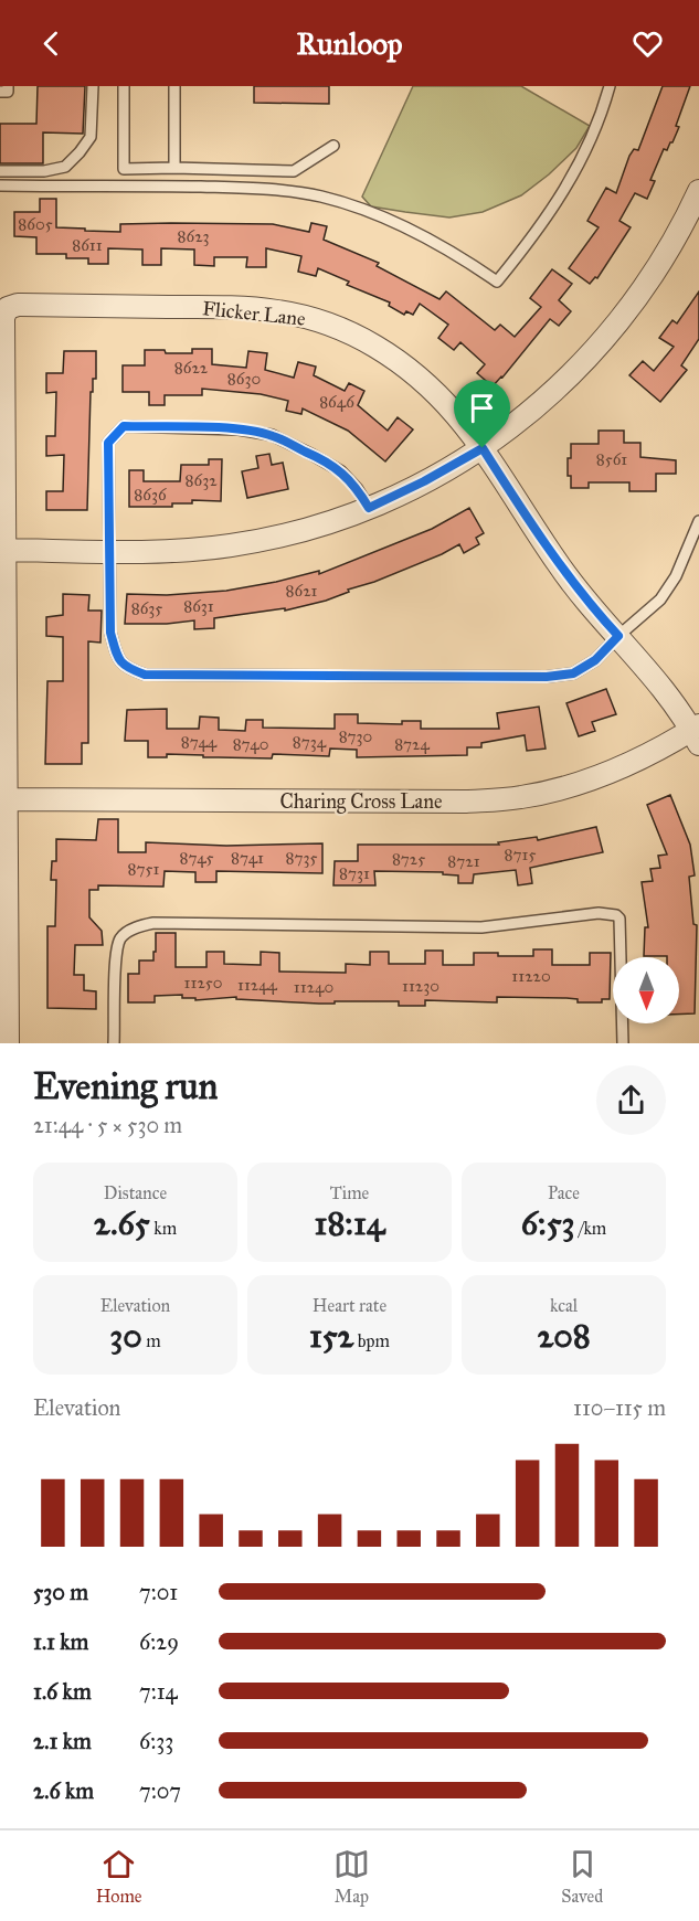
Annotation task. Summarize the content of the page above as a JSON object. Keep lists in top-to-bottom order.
{
  "streets": {
    "street": ["Flicker Lane", "Charing Cross Lane"]
  },
  "crossings": [
    ["Flicker Lane", "Charing Cross Lane"]
  ],
  "house_numbers": [
    "8605",
    "8623",
    "8611",
    "8622",
    "8630",
    "8646",
    "8561",
    "8632",
    "8636",
    "8621",
    "8631",
    "8635",
    "8730",
    "8744",
    "8734",
    "8740",
    "8724",
    "8715",
    "8745",
    "8741",
    "8735",
    "8725",
    "8721",
    "8751",
    "8731",
    "11220",
    "11250",
    "11244",
    "11230",
    "11240"
  ],
  "north": "bottom",
  "page": {
    "header": "Runloop",
    "heading": ["Evening run", "21:44 · 5 × 530 m"],
    "stats": [
      ["Distance", "2.65 km"],
      ["Time", "18:14"],
      ["Pace", "6:53 /km"],
      ["Elevation", "30 m"],
      ["Heart rate", "152 bpm"],
      ["kcal", "208"]
    ],
    "chart": ["Elevation", "110–115 m"],
    "list": [
      {
        "name": "530 m",
        "note": "7:01"
      },
      {
        "name": "1.1 km",
        "note": "6:29"
      },
      {
        "name": "1.6 km",
        "note": "7:14"
      },
      {
        "name": "2.1 km",
        "note": "6:33"
      },
      {
        "name": "2.6 km",
        "note": "7:07"
      }
    ],
    "tabs": ["Home", "Map", "Saved"]
  }
}
